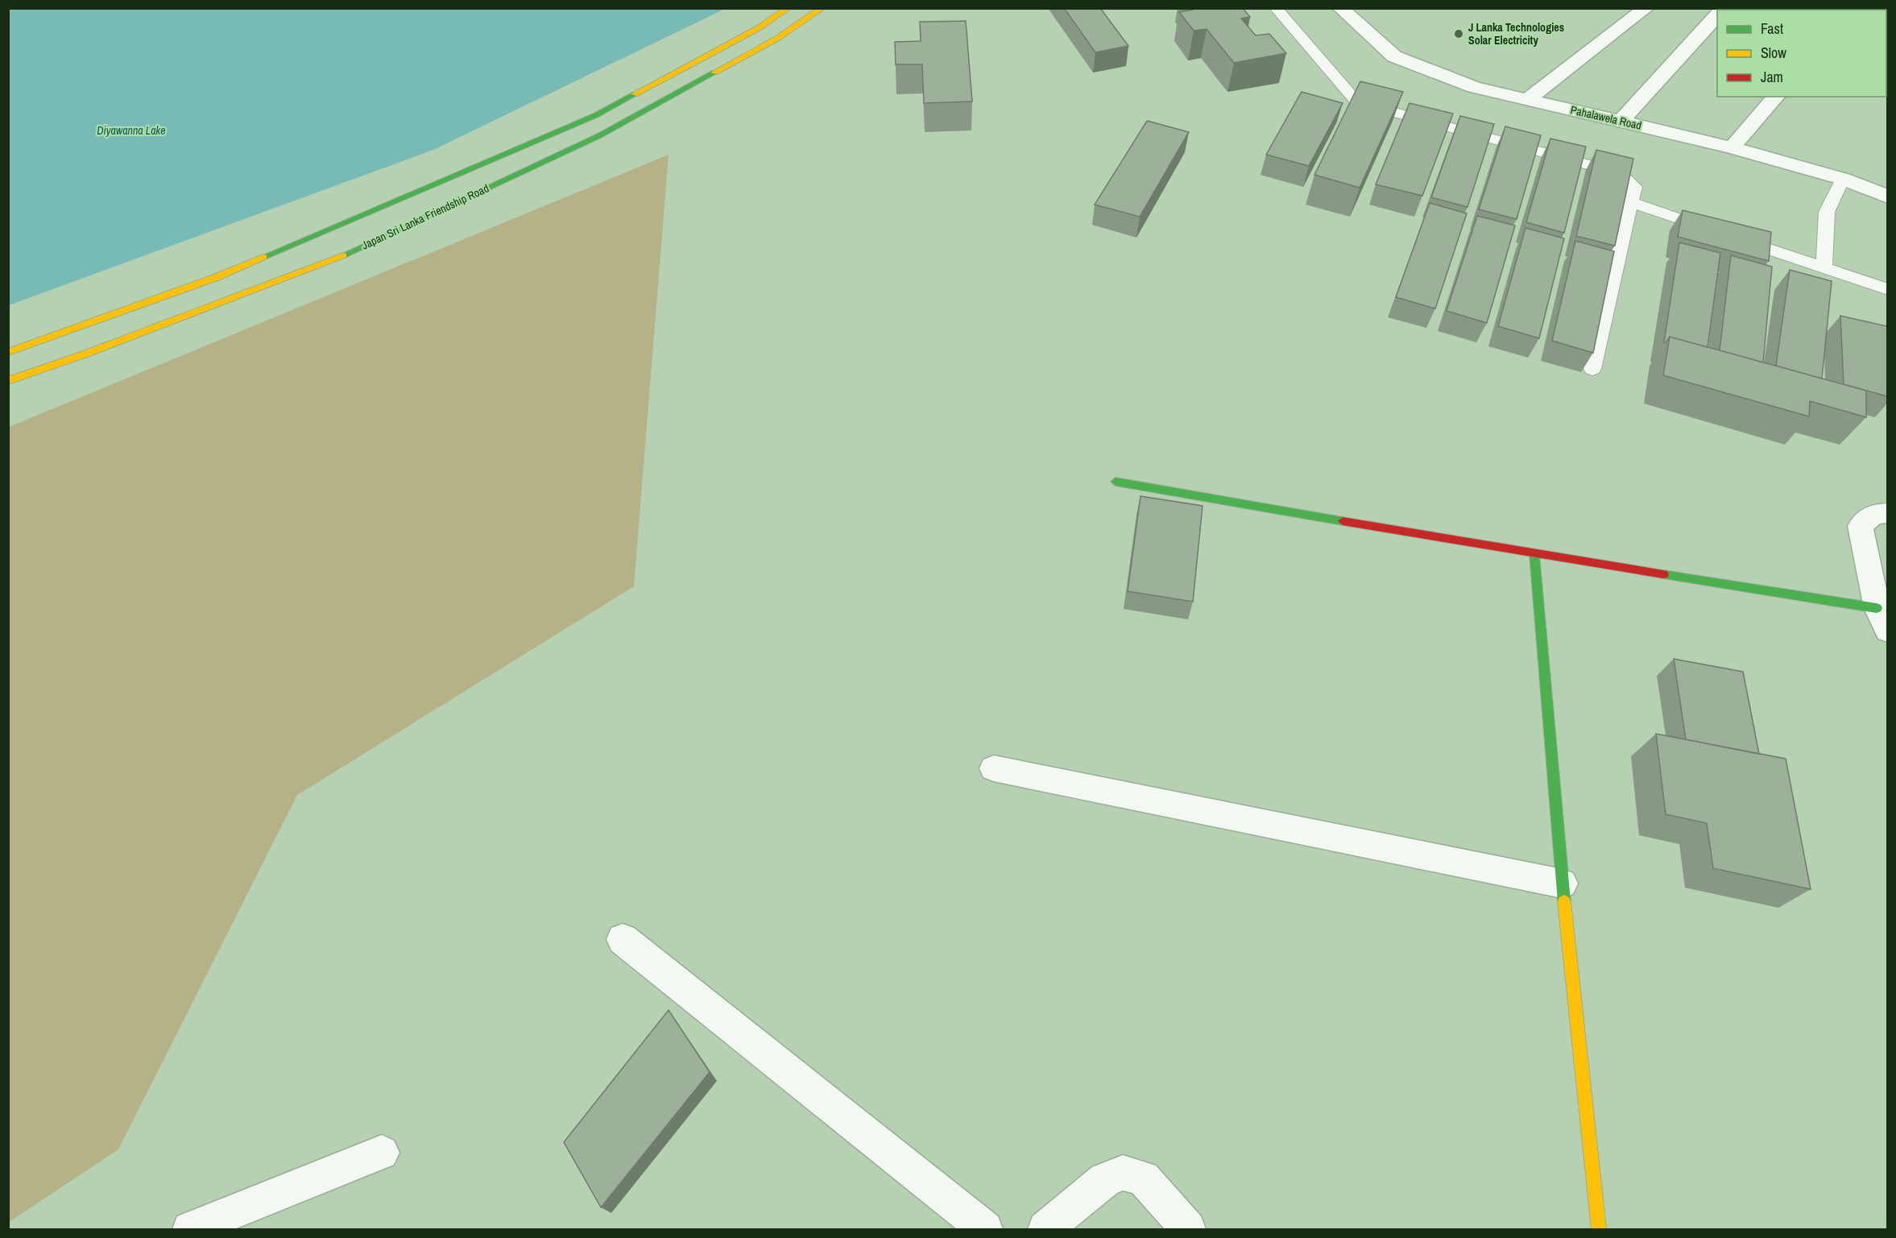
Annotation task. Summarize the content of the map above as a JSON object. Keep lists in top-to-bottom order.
{
  "streets": {
    "main road": ["Japan Sri Lanka Friendship Road"],
    "street": ["Pahalawela Road"]
  },
  "water": ["Diyawanna Lake"],
  "places": ["J Lanka Technologies Solar Electricity"],
  "legend": ["Fast", "Slow", "Jam"]
}
